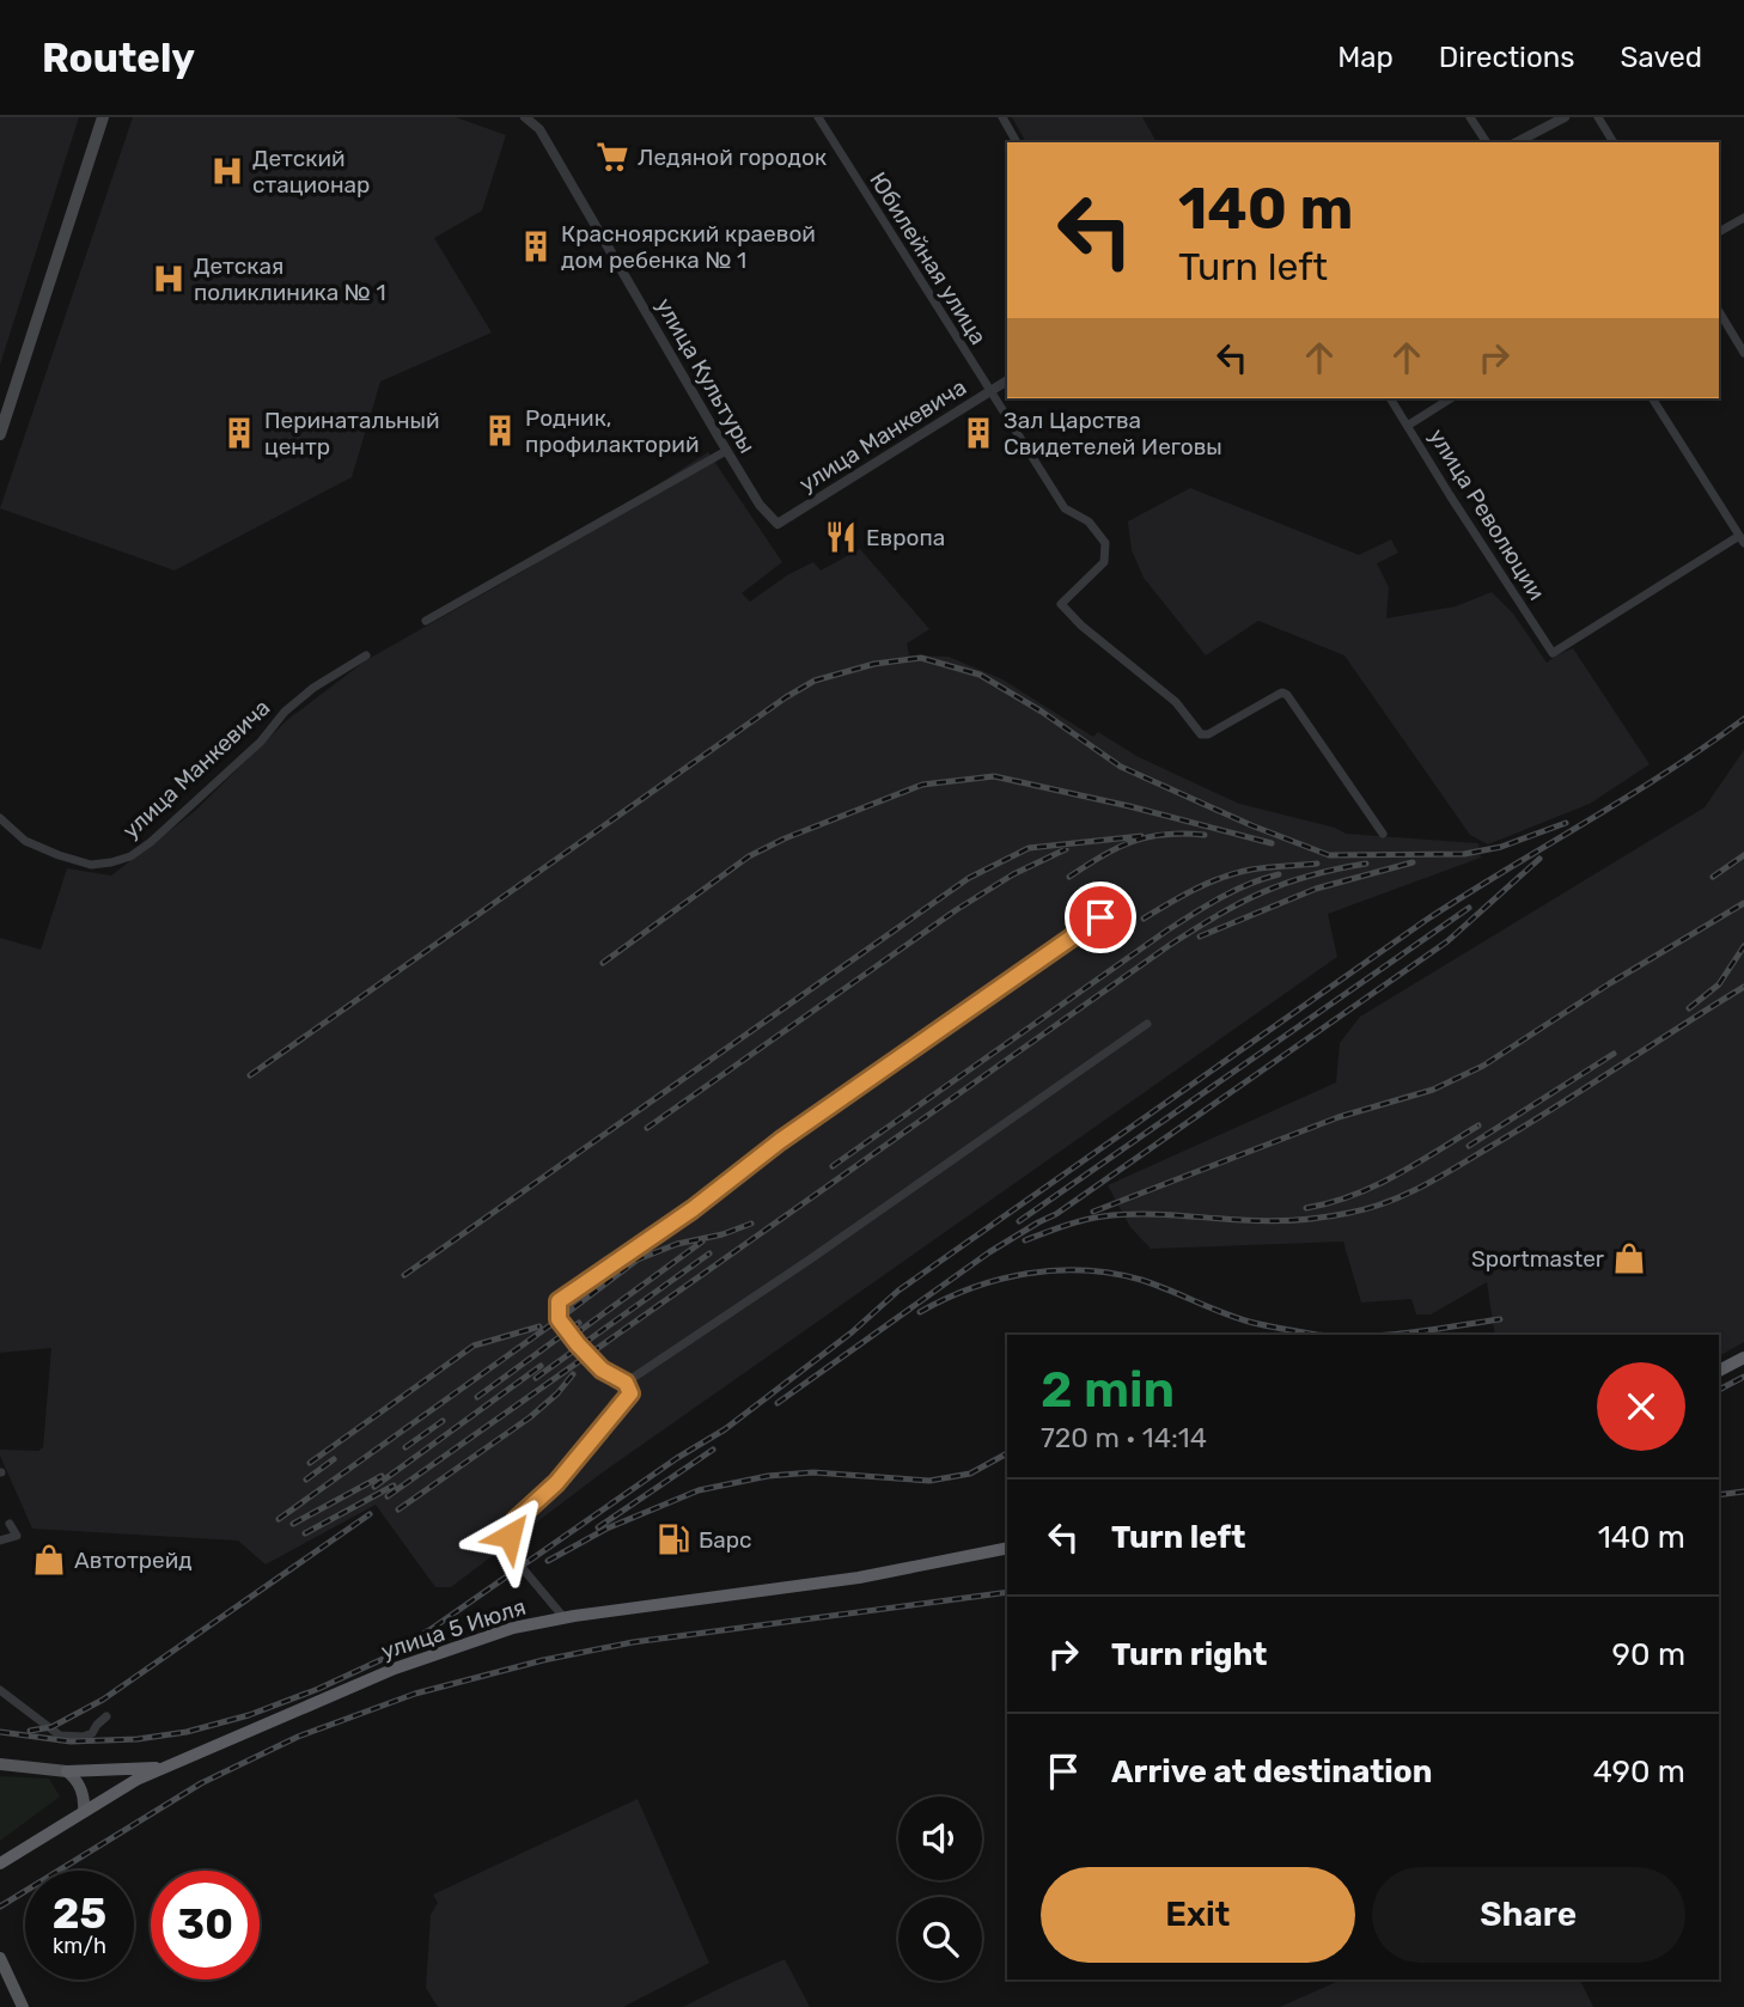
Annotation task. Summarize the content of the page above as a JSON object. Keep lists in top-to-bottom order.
{
  "streets": {
    "highway": ["улица 5 Июля"],
    "street": [
      "Юбилейная улица",
      "улица Культуры",
      "улица Манкевича",
      "улица Революции"
    ]
  },
  "crossings": [
    ["Юбилейная улица", "улица Манкевича"],
    ["улица Культуры", "улица Манкевича"]
  ],
  "places": {
    "supermarket": ["Ледяной городок"],
    "hospital": ["Детский стационар", "Детская поликлиника № 1"],
    "building": [
      "Красноярский краевой дом ребенка № 1",
      "Родник, профилакторий",
      "Перинатальный центр",
      "Зал Царства Свидетелей Иеговы"
    ],
    "restaurant": ["Европа"],
    "shop": ["Sportmaster", "Автотрейд"],
    "fuel station": ["Барс"]
  },
  "page": {
    "header": "Routely",
    "nav": ["Map", "Directions", "Saved"],
    "turn": ["140 m", "Turn left"],
    "heading": ["2 min", "720 m · 14:14"],
    "list": [
      {
        "name": "Turn left",
        "value": "140 m"
      },
      {
        "name": "Turn right",
        "value": "90 m"
      },
      {
        "name": "Arrive at destination",
        "value": "490 m"
      }
    ],
    "buttons": ["Exit", "Share"],
    "speed": "25 km/h",
    "limit": "30"
  }
}
